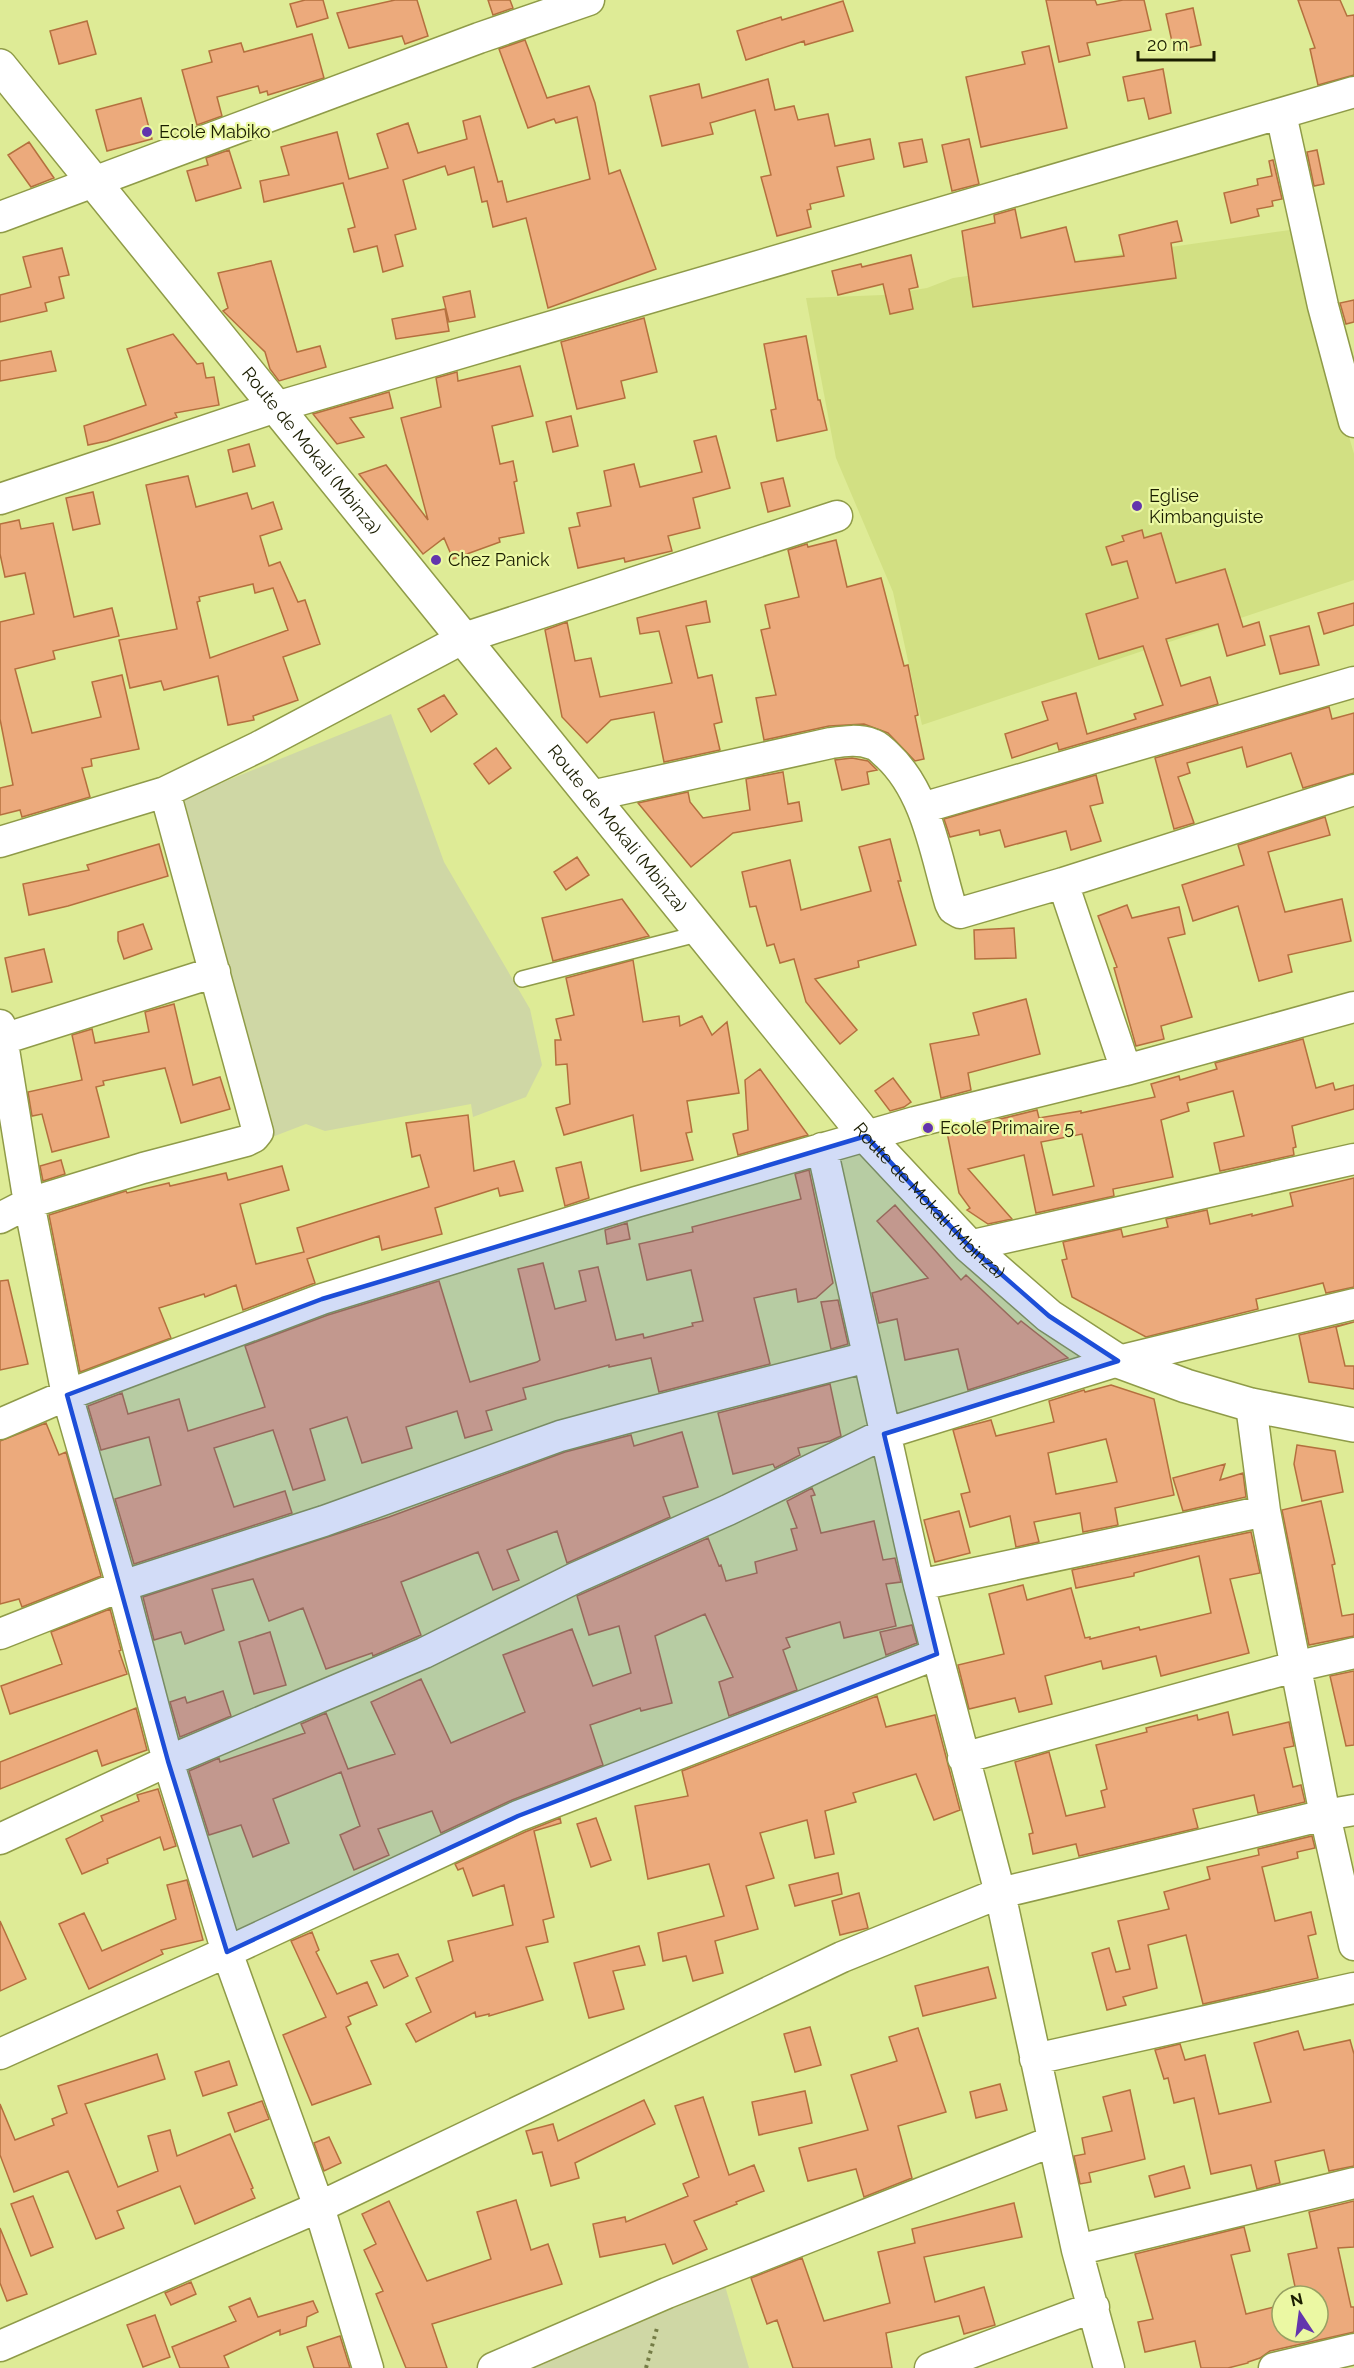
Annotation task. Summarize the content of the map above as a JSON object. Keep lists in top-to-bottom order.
{
  "streets": {
    "street": ["Route de Mokali (Mbinza)"]
  },
  "places": [
    "Ecole Mabiko",
    "Eglise Kimbanguiste",
    "Chez Panick",
    "Ecole Primaire 5"
  ],
  "scale_bar": "20 m",
  "north": "top"
}
